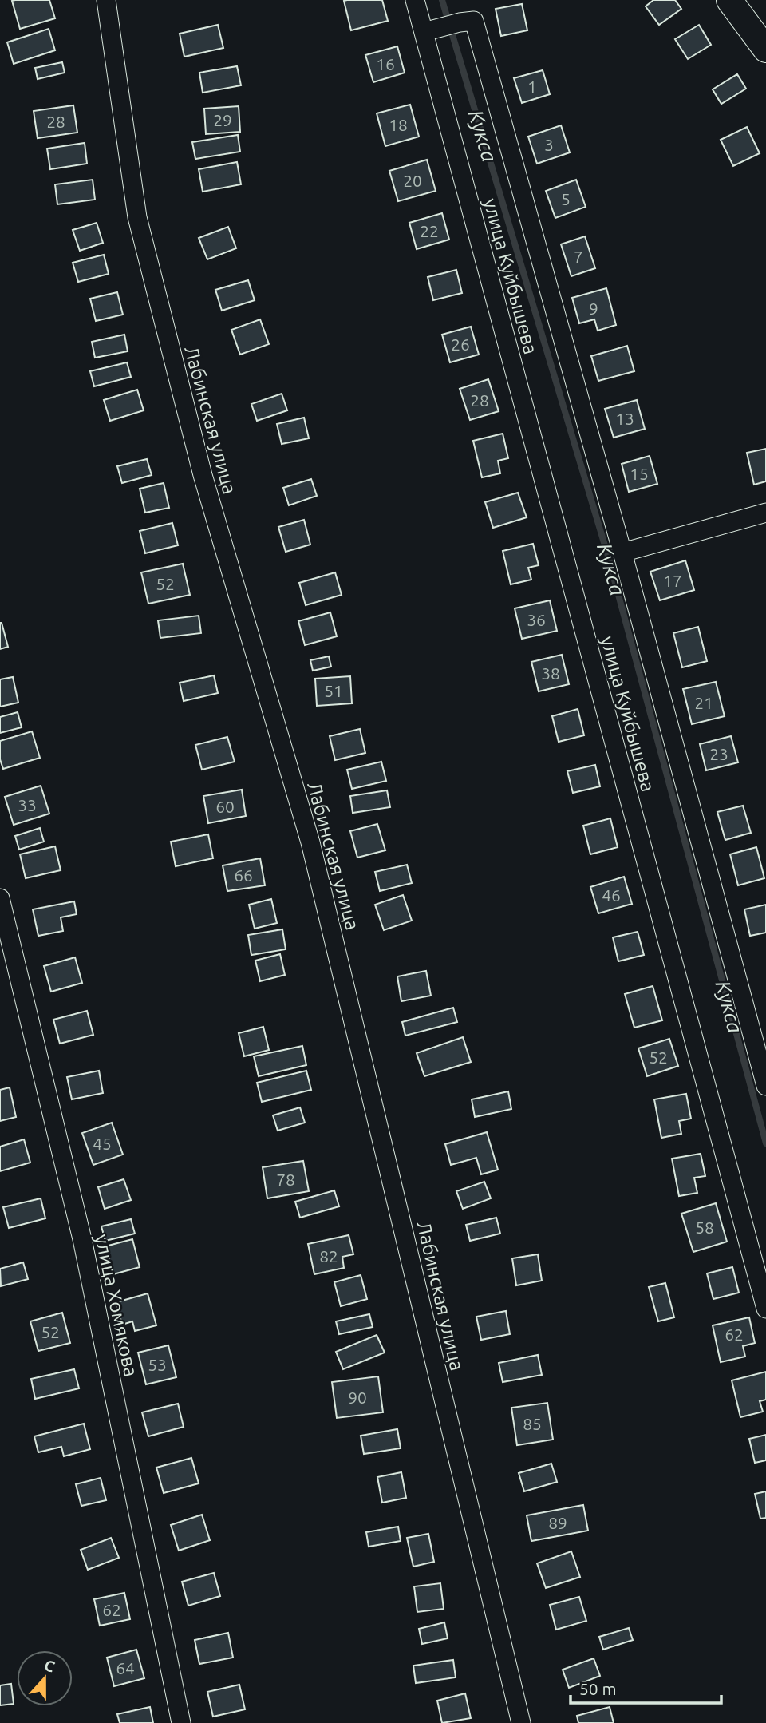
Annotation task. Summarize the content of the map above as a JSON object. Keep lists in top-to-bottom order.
{
  "streets": {
    "street": ["улица Куйбышева", "Лабинская улица", "улица Хомякова"]
  },
  "water": ["Кукса"],
  "house_numbers": [
    "16",
    "1",
    "29",
    "28",
    "18",
    "3",
    "20",
    "5",
    "22",
    "7",
    "9",
    "26",
    "28",
    "13",
    "15",
    "17",
    "52",
    "36",
    "38",
    "51",
    "21",
    "23",
    "33",
    "60",
    "66",
    "46",
    "52",
    "45",
    "78",
    "58",
    "82",
    "52",
    "62",
    "53",
    "90",
    "85",
    "89",
    "62",
    "64"
  ],
  "scale_bar": "50 m",
  "north": "top"
}
